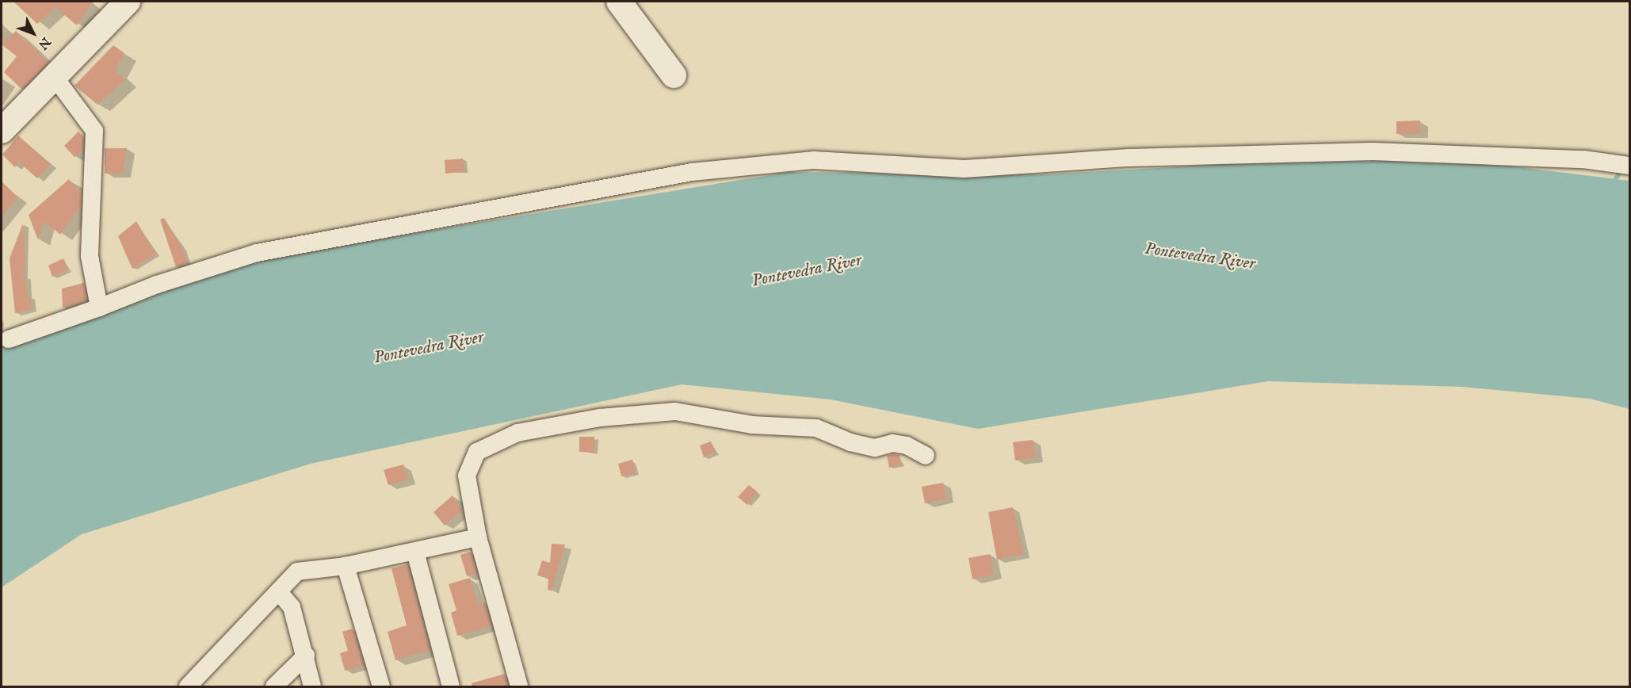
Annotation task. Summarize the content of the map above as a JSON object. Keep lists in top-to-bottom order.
{
  "water": ["Pontevedra River"],
  "north": "bottom right"
}
